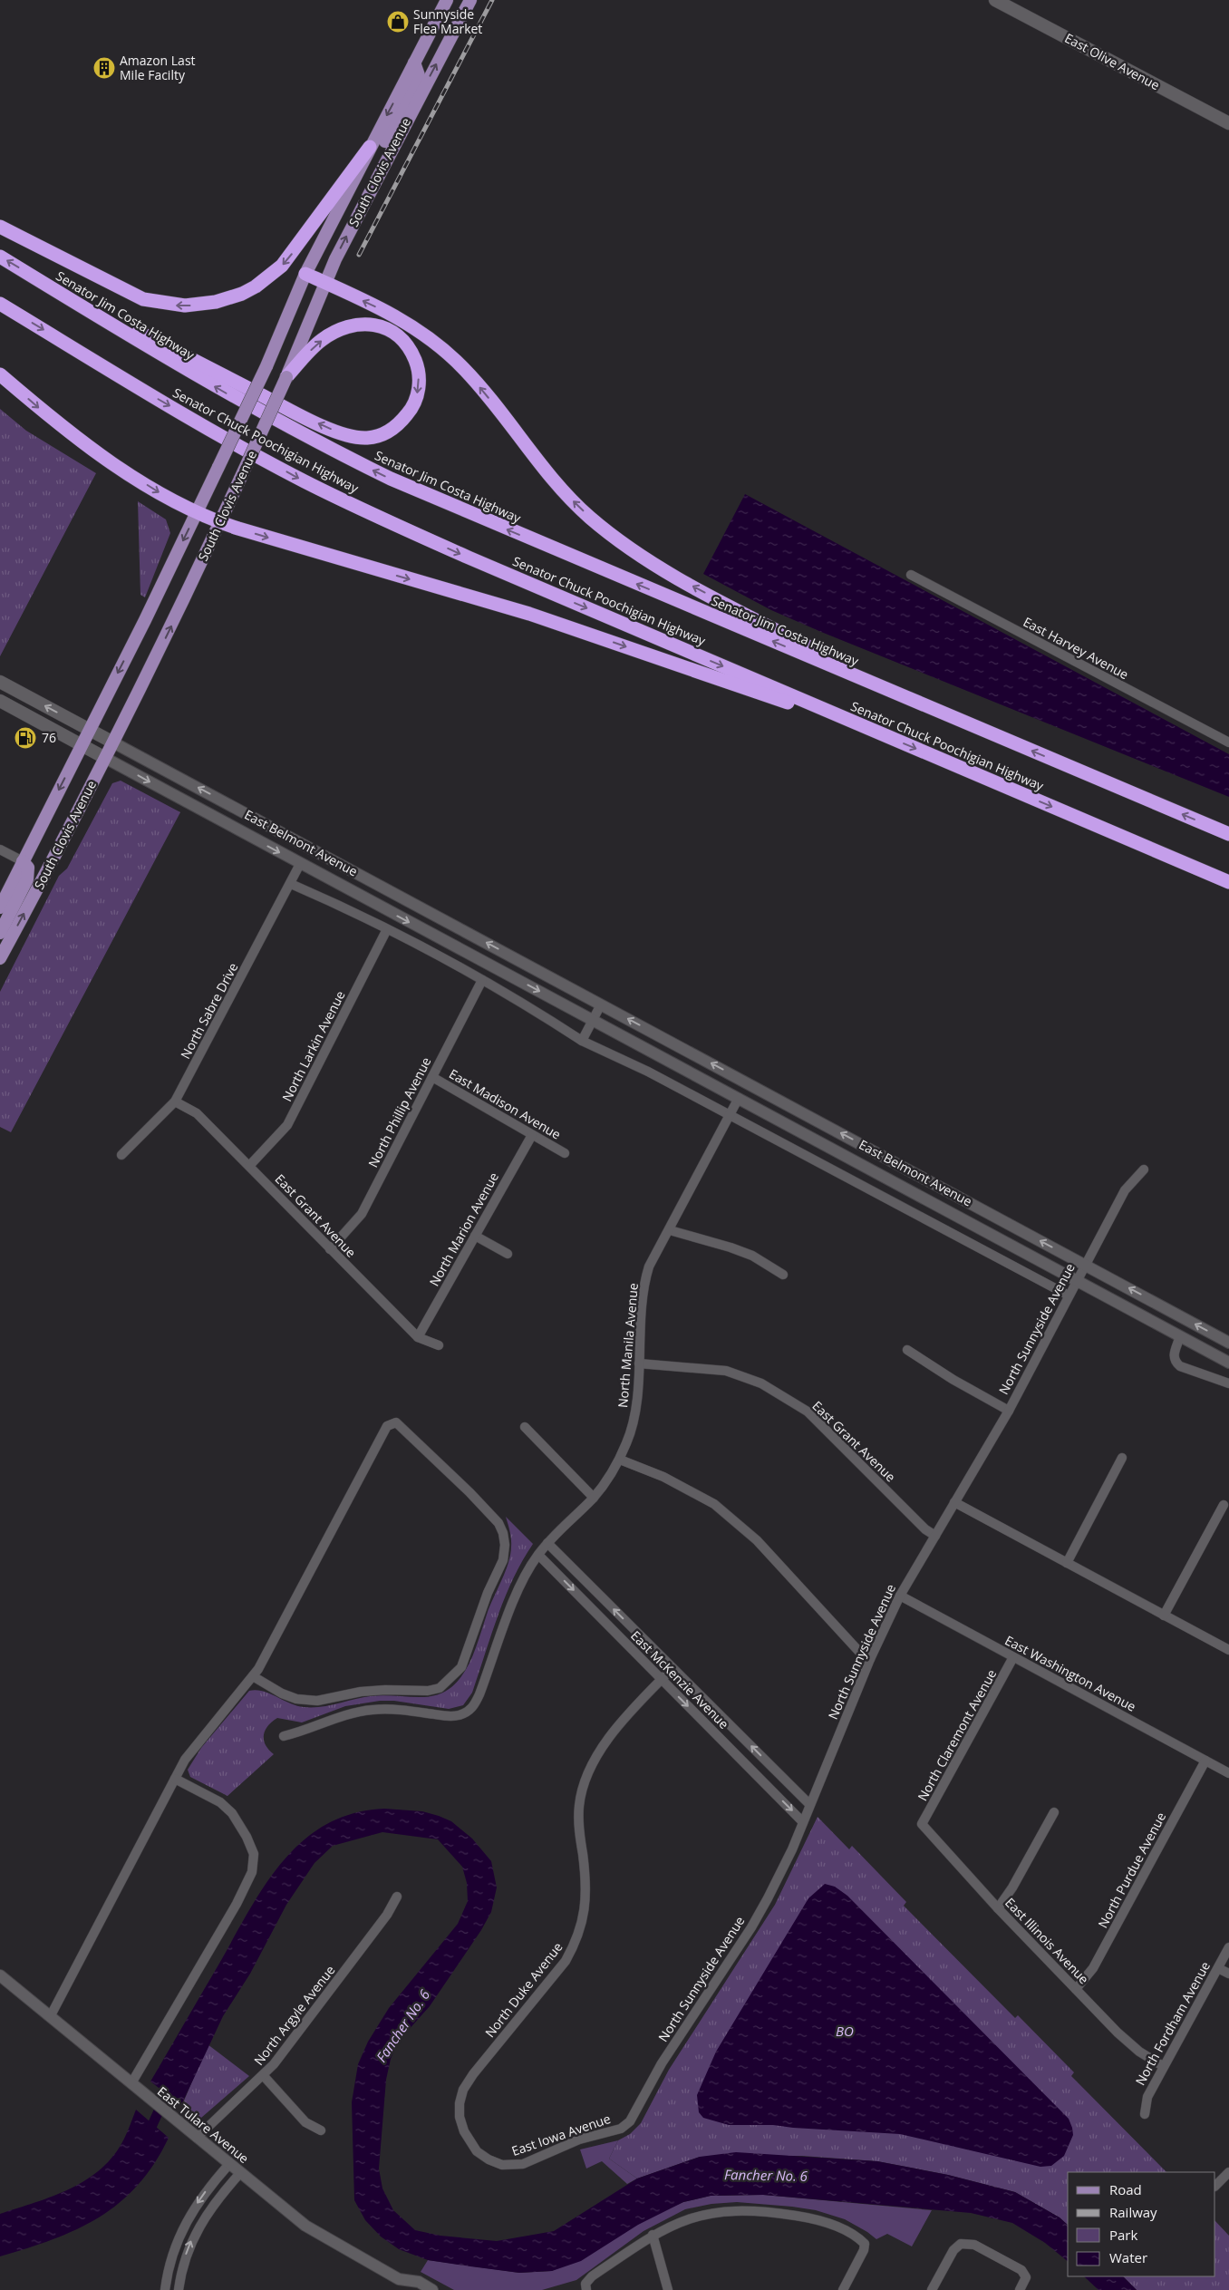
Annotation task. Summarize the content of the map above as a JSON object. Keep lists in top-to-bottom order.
{
  "streets": {
    "highway": ["Senator Jim Costa Highway", "Senator Chuck Poochigian Highway"],
    "main road": ["East Olive Avenue", "South Clovis Avenue", "East Belmont Avenue"],
    "street": [
      "East Harvey Avenue",
      "North Sabre Drive",
      "North Larkin Avenue",
      "East Madison Avenue",
      "North Phillip Avenue",
      "East Grant Avenue",
      "North Marion Avenue",
      "North Sunnyside Avenue",
      "North Manila Avenue",
      "East Washington Avenue",
      "East McKenzie Avenue",
      "North Claremont Avenue",
      "North Purdue Avenue",
      "East Illinois Avenue",
      "North Duke Avenue",
      "North Argyle Avenue",
      "North Fordham Avenue",
      "East Tulare Avenue",
      "East Iowa Avenue"
    ]
  },
  "crossings": [
    ["South Clovis Avenue", "East Belmont Avenue"],
    ["East Belmont Avenue", "North Sabre Drive"],
    ["East Belmont Avenue", "North Sunnyside Avenue"],
    ["East Belmont Avenue", "North Manila Avenue"],
    ["North Sabre Drive", "East Grant Avenue"],
    ["North Larkin Avenue", "East Grant Avenue"],
    ["East Madison Avenue", "North Phillip Avenue"],
    ["East Madison Avenue", "North Marion Avenue"],
    ["North Phillip Avenue", "East Grant Avenue"],
    ["East Grant Avenue", "North Marion Avenue"],
    ["East Grant Avenue", "North Sunnyside Avenue"],
    ["East Grant Avenue", "North Manila Avenue"],
    ["North Sunnyside Avenue", "East Washington Avenue"],
    ["North Sunnyside Avenue", "East McKenzie Avenue"],
    ["North Sunnyside Avenue", "East Iowa Avenue"],
    ["North Manila Avenue", "East McKenzie Avenue"],
    ["East Washington Avenue", "North Claremont Avenue"],
    ["East Washington Avenue", "North Purdue Avenue"],
    ["East McKenzie Avenue", "North Duke Avenue"],
    ["North Claremont Avenue", "East Illinois Avenue"],
    ["North Purdue Avenue", "East Illinois Avenue"],
    ["East Illinois Avenue", "North Fordham Avenue"],
    ["North Duke Avenue", "East Iowa Avenue"],
    ["North Argyle Avenue", "East Tulare Avenue"]
  ],
  "water": ["Fancher No. 6", "BO"],
  "places": {
    "shop": ["Sunnyside Flea Market"],
    "building": ["Amazon Last Mile Facilty"],
    "fuel station": ["76"]
  },
  "legend": [
    "Road",
    "Railway",
    "Park",
    "Water"
  ]
}
